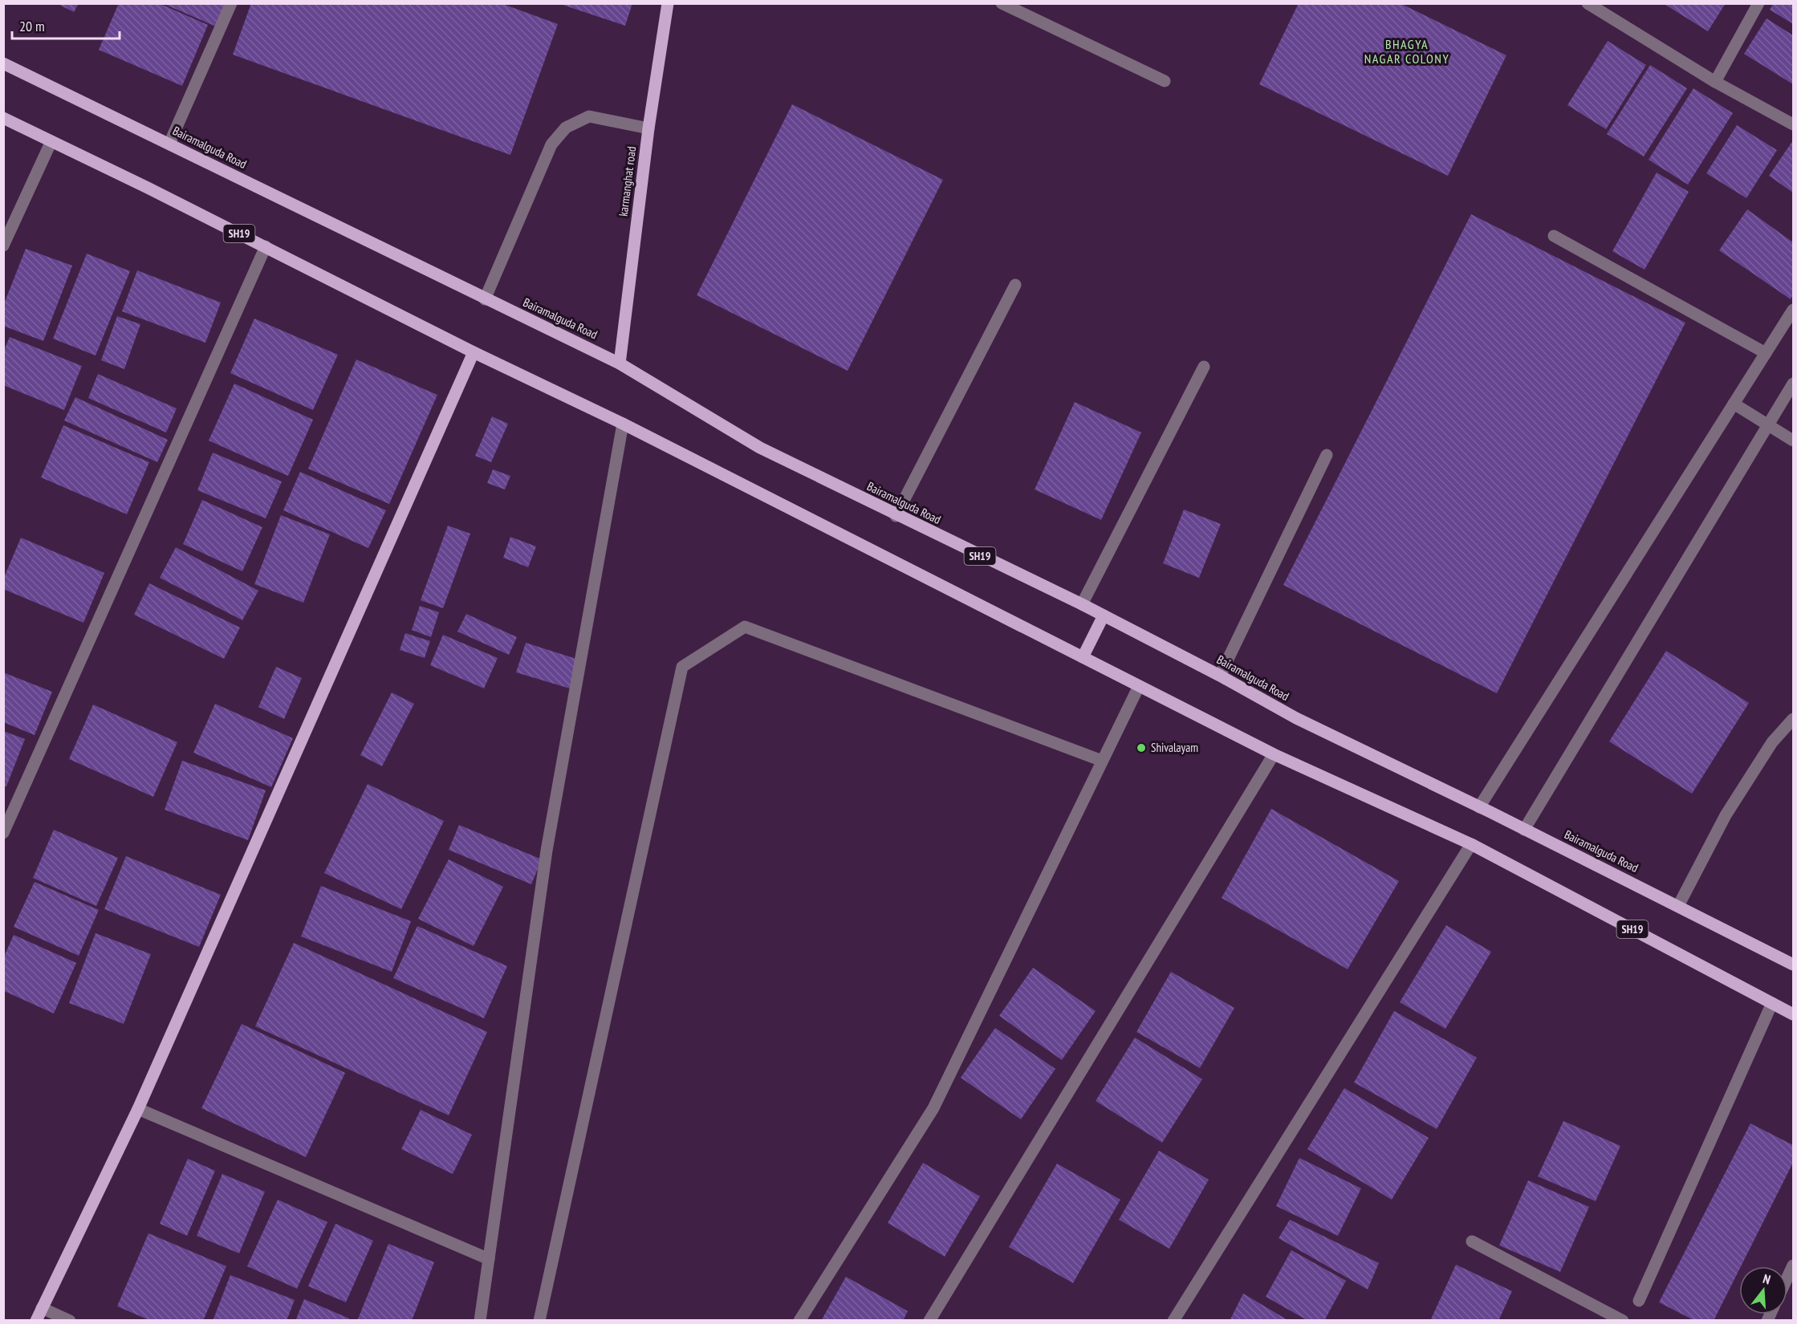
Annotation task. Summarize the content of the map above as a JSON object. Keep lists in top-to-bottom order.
{
  "streets": {
    "main road": ["Bairamalguda Road", "karmanghat road", "SH19"]
  },
  "crossings": [
    ["Bairamalguda Road", "karmanghat road"]
  ],
  "districts": ["BHAGYA NAGAR COLONY"],
  "places": ["Shivalayam"],
  "scale_bar": "20 m",
  "north": "top"
}
